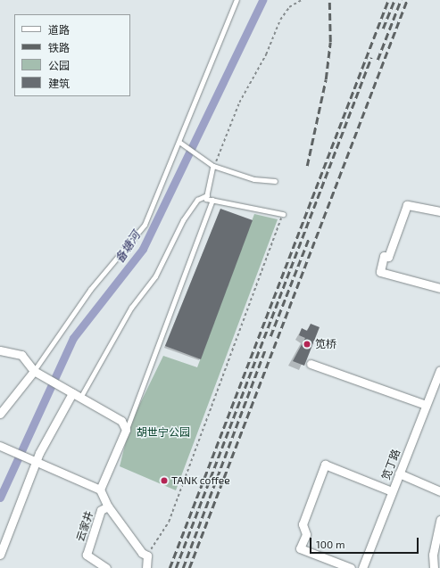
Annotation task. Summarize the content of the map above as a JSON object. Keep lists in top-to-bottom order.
{
  "streets": {
    "street": ["笕丁路", "云家井"]
  },
  "water": ["备塘河"],
  "parks": ["胡世宁公园"],
  "places": ["笕桥", "TANK coffee"],
  "legend": [
    "道路",
    "铁路",
    "公园",
    "建筑"
  ],
  "scale_bar": "100 m"
}
